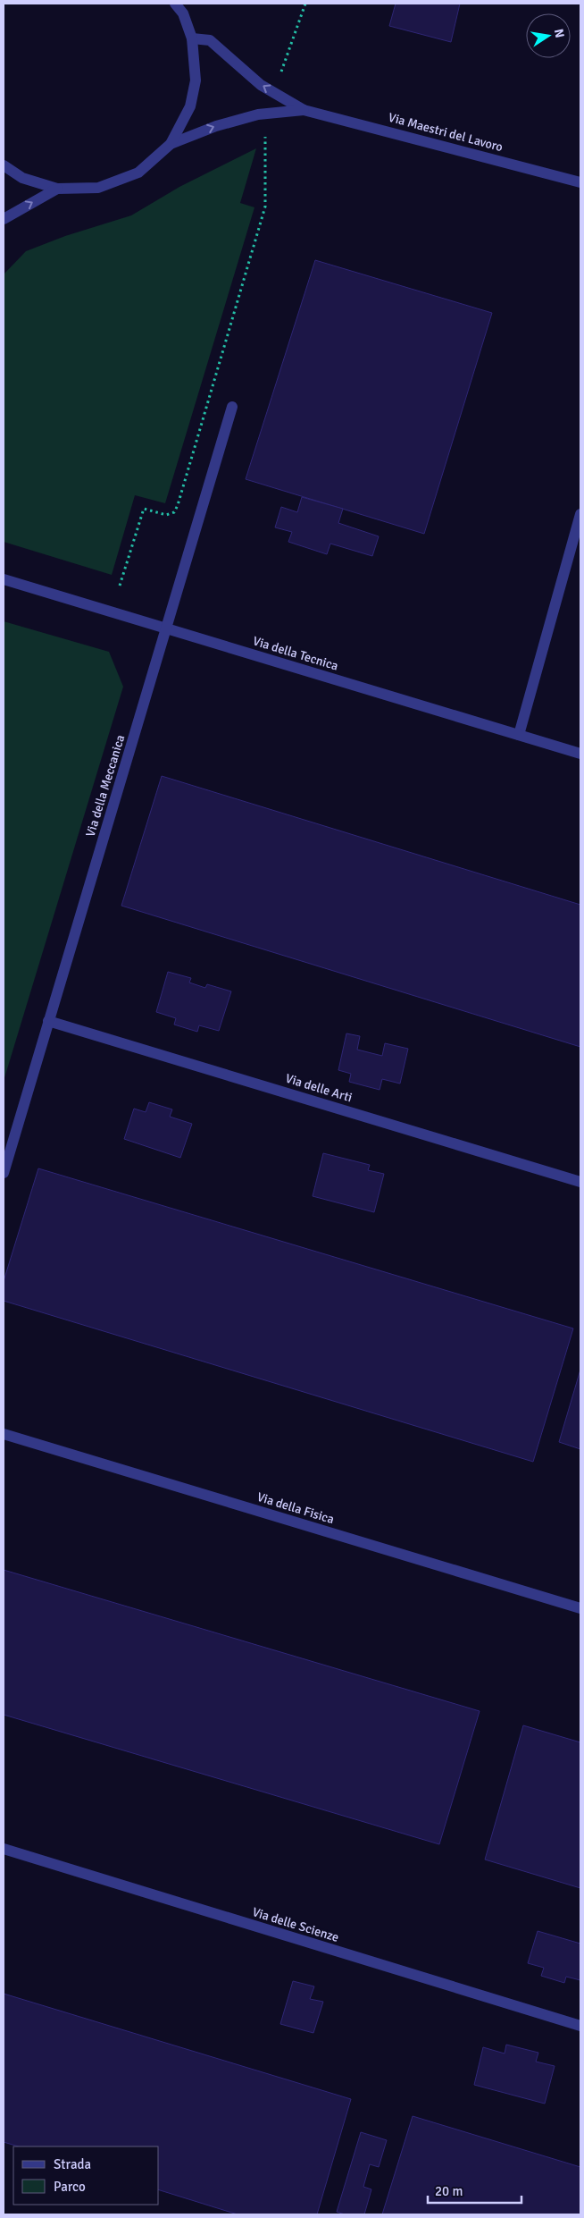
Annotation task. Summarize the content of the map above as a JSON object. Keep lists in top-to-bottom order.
{
  "streets": {
    "street": [
      "Via Maestri del Lavoro",
      "Via della Tecnica",
      "Via della Meccanica",
      "Via delle Arti",
      "Via della Fisica",
      "Via delle Scienze"
    ]
  },
  "crossings": [
    ["Via della Tecnica", "Via della Meccanica"],
    ["Via della Meccanica", "Via delle Arti"]
  ],
  "legend": ["Strada", "Parco"],
  "scale_bar": "20 m",
  "north": "right"
}
